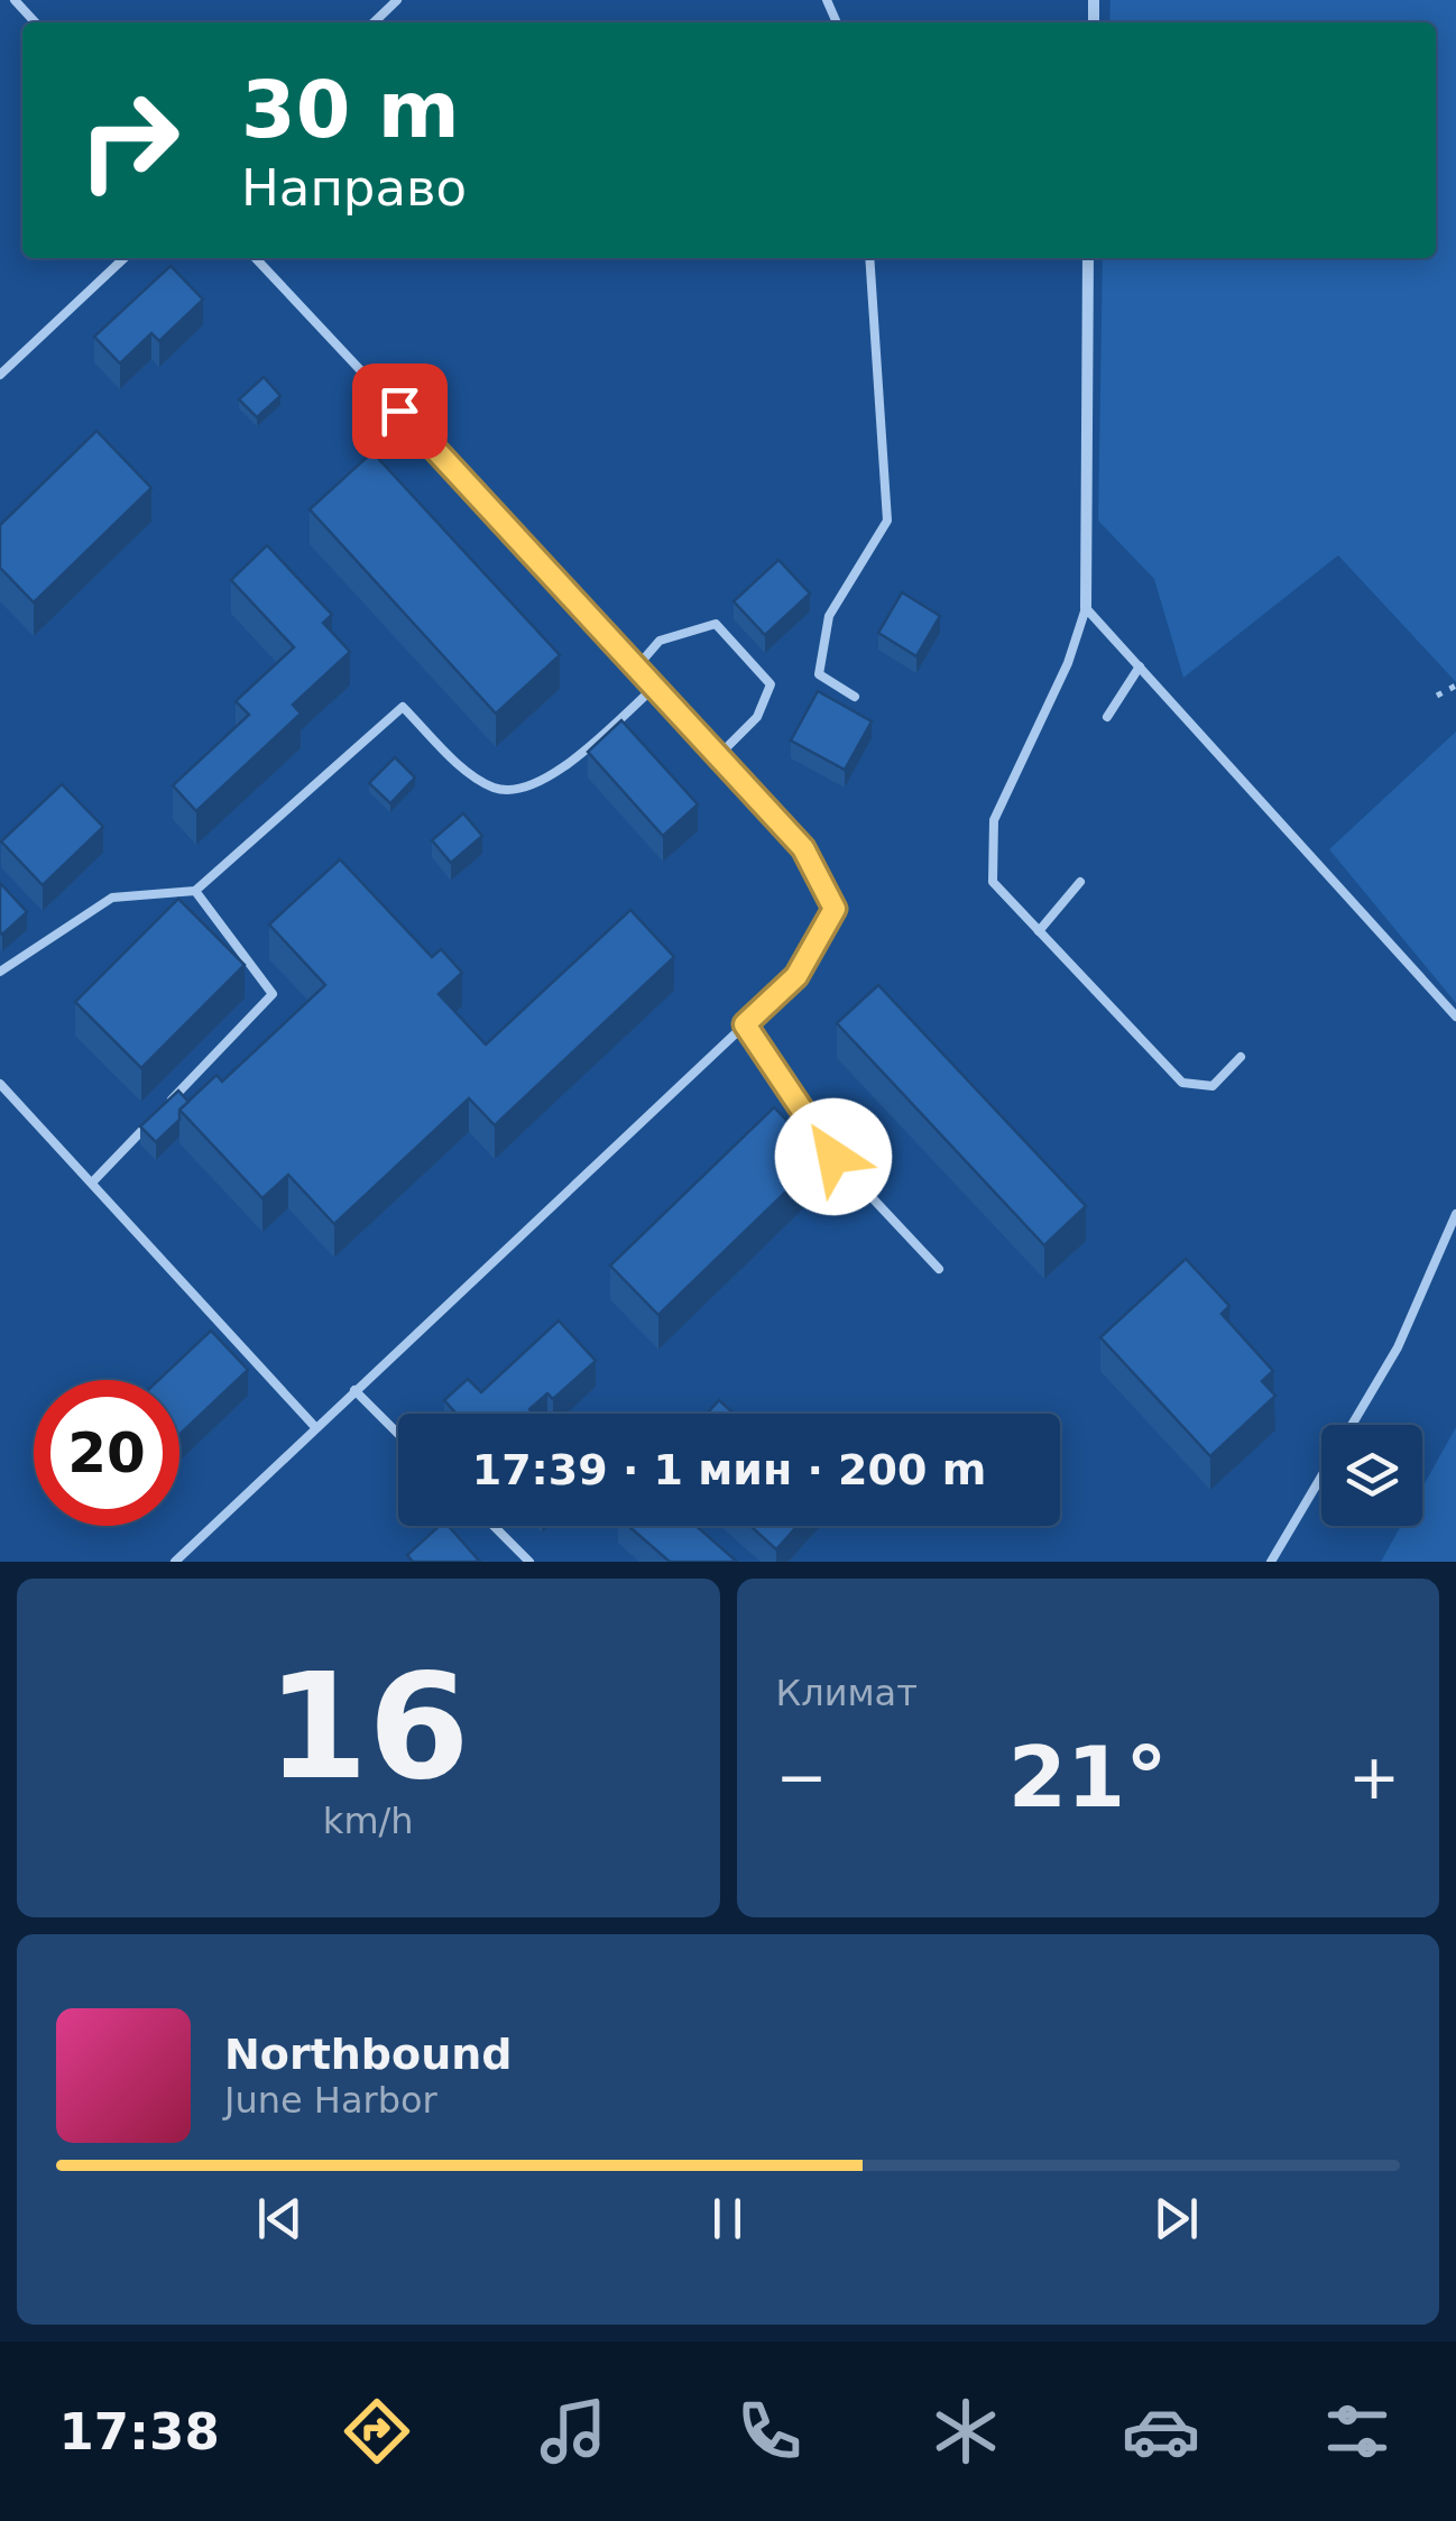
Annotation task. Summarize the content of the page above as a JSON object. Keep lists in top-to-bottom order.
{
  "page": {
    "turn": ["30 m", "Направо"],
    "limit": "20",
    "trip": "17:39 · 1 мин · 200 m",
    "tile": [
      ["16", "km/h"],
      "Климат"
    ],
    "heat": ["−", "21°", "+"],
    "song": ["Northbound", "June Harbor"],
    "tabs": "17:38"
  }
}
